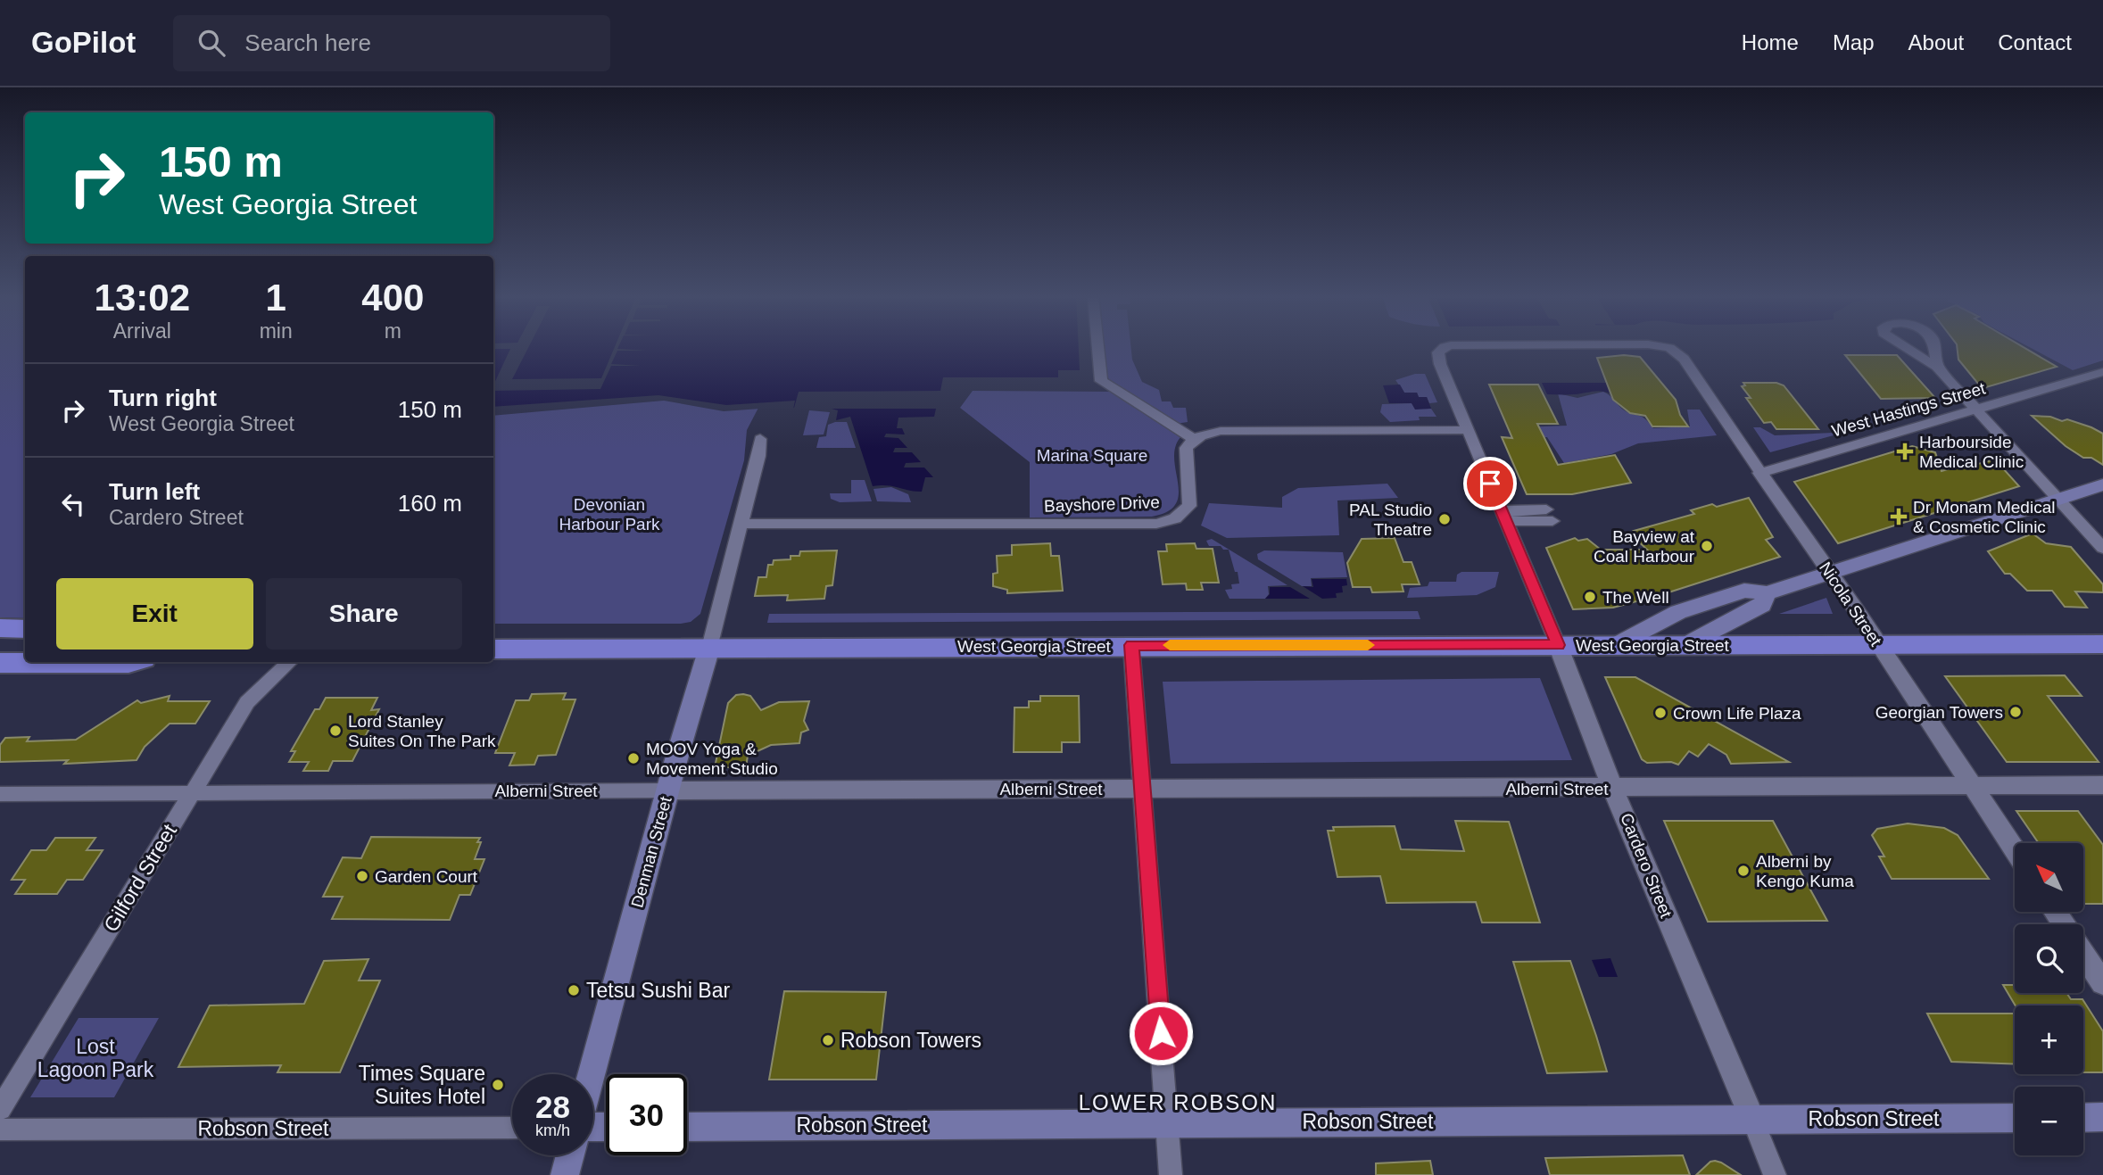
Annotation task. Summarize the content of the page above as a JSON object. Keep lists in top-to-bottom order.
{
  "streets": {
    "highway": ["West Georgia Street"],
    "main road": ["Denman Street", "Robson Street"],
    "street": [
      "West Hastings Street",
      "Bayshore Drive",
      "Nicola Street",
      "Alberni Street",
      "Cardero Street",
      "Gilford Street"
    ]
  },
  "crossings": [
    ["West Hastings Street", "Nicola Street"],
    ["Bayshore Drive", "Denman Street"],
    ["Nicola Street", "West Georgia Street"],
    ["Nicola Street", "Alberni Street"],
    ["Nicola Street", "Cardero Street"],
    ["West Georgia Street", "Denman Street"],
    ["West Georgia Street", "Cardero Street"],
    ["Alberni Street", "Denman Street"],
    ["Alberni Street", "Cardero Street"],
    ["Alberni Street", "Gilford Street"],
    ["Cardero Street", "Robson Street"]
  ],
  "districts": ["LOWER ROBSON"],
  "parks": ["Marina Square", "Devonian Harbour Park", "Lost Lagoon Park"],
  "places": {
    "health": ["Harbourside Medical Clinic", "Dr Monam Medical & Cosmetic Clinic"],
    "other": [
      "PAL Studio Theatre",
      "Bayview at Coal Harbour",
      "The Well",
      "Georgian Towers",
      "Crown Life Plaza",
      "Lord Stanley Suites On The Park",
      "MOOV Yoga & Movement Studio",
      "Alberni by Kengo Kuma",
      "Garden Court",
      "Tetsu Sushi Bar",
      "Robson Towers",
      "Times Square Suites Hotel"
    ]
  },
  "north": "top left",
  "page": {
    "header": "GoPilot",
    "search": "Search here",
    "nav": [
      "Home",
      "Map",
      "About",
      "Contact"
    ],
    "turn": ["150 m", "West Georgia Street"],
    "eta": [
      "13:02",
      "Arrival",
      "1",
      "min",
      "400",
      "m"
    ],
    "list": [
      {
        "name": "Turn right",
        "note": "West Georgia Street",
        "value": "150 m"
      },
      {
        "name": "Turn left",
        "note": "Cardero Street",
        "value": "160 m"
      }
    ],
    "buttons": ["Exit", "Share"],
    "map_buttons": ["+", "−"],
    "speed": "28 km/h",
    "limit": "30"
  }
}
